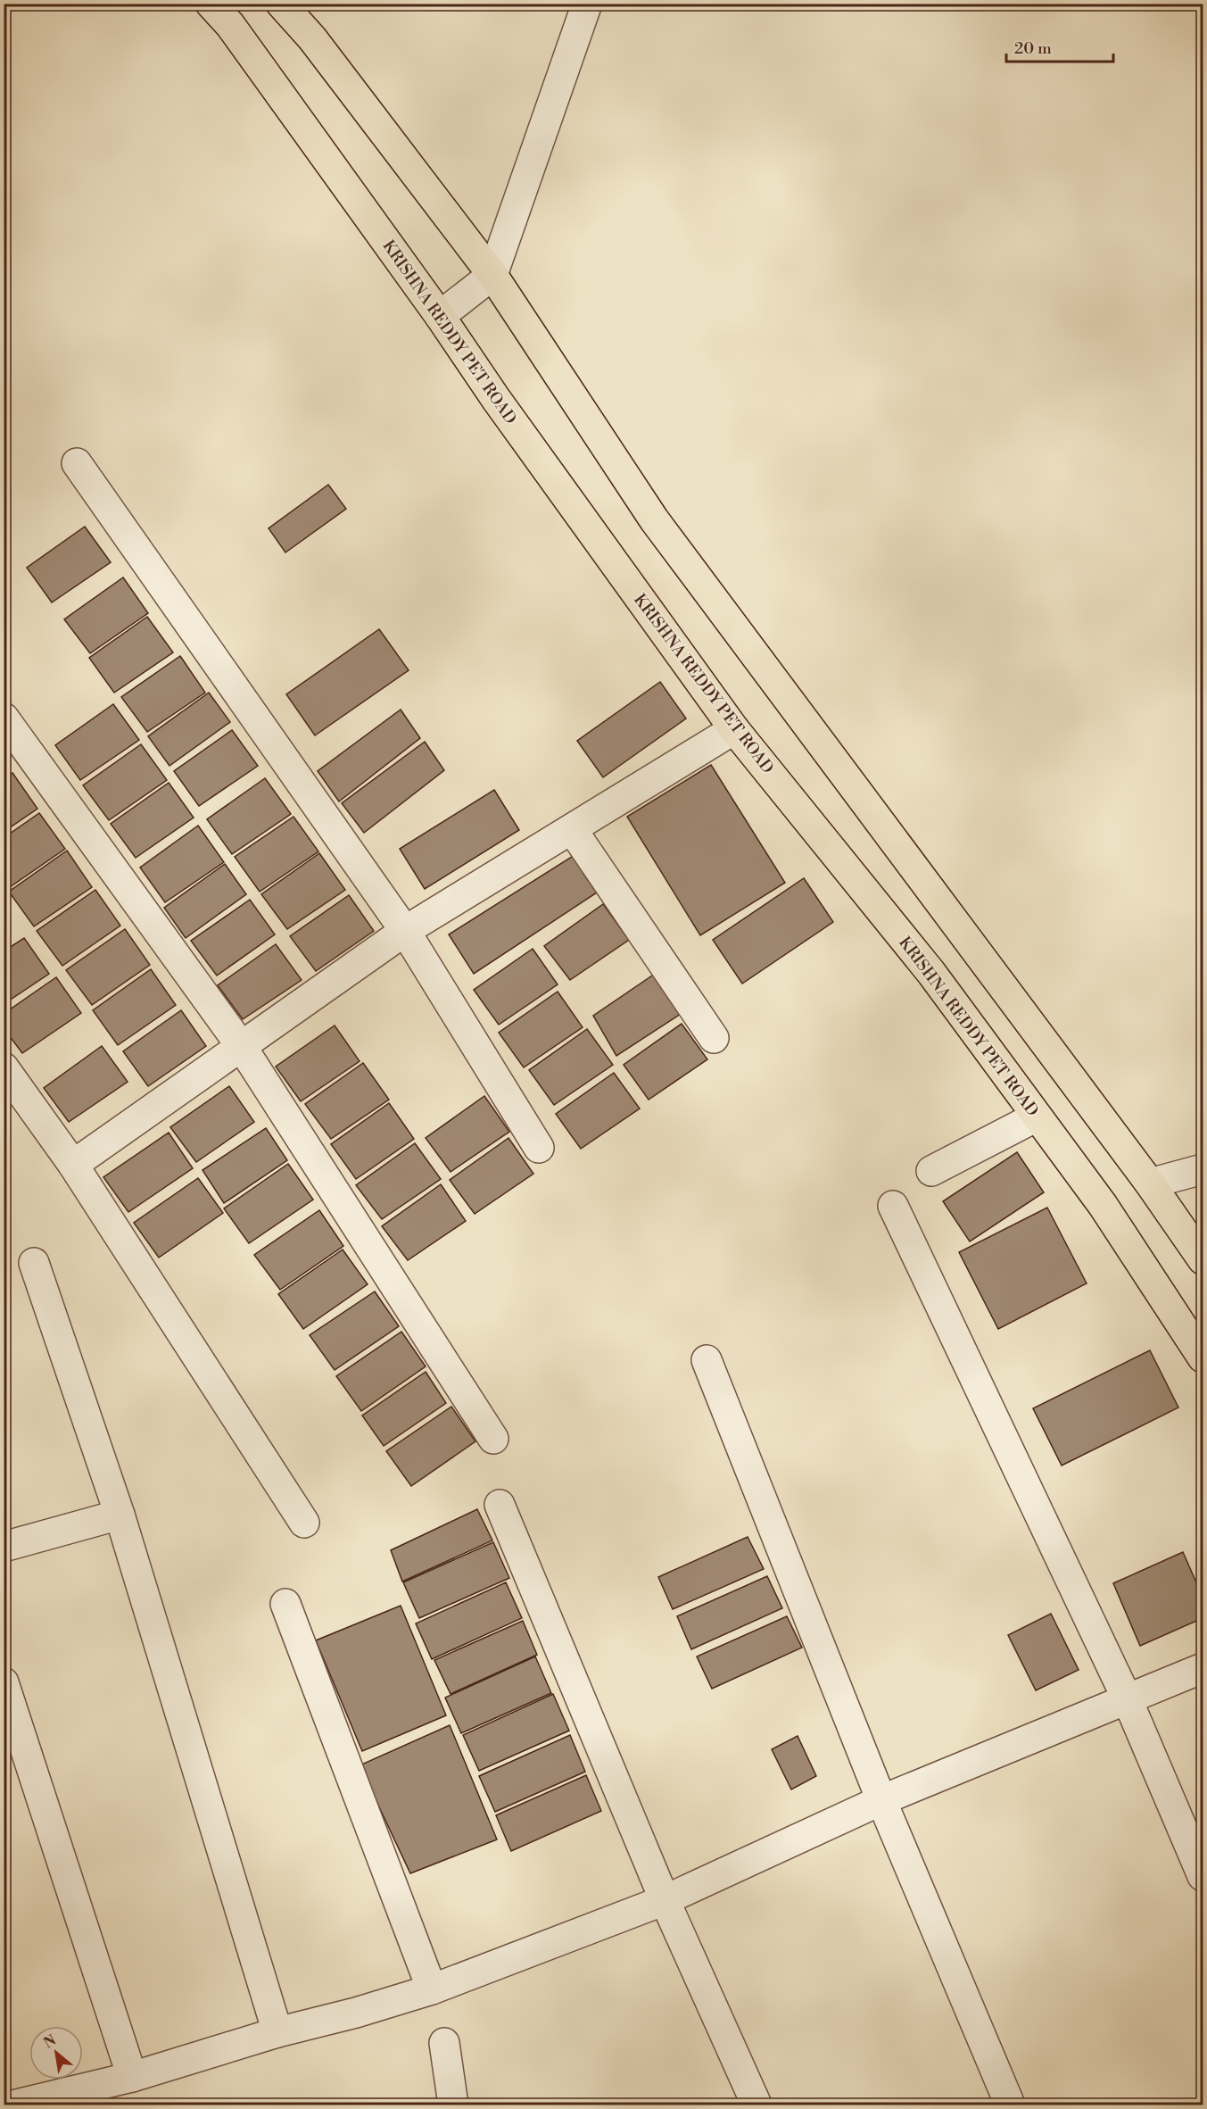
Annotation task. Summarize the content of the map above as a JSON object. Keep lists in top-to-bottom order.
{
  "streets": {
    "main road": ["KRISHNA REDDY PET ROAD"]
  },
  "scale_bar": "20 m",
  "north": "top left"
}
